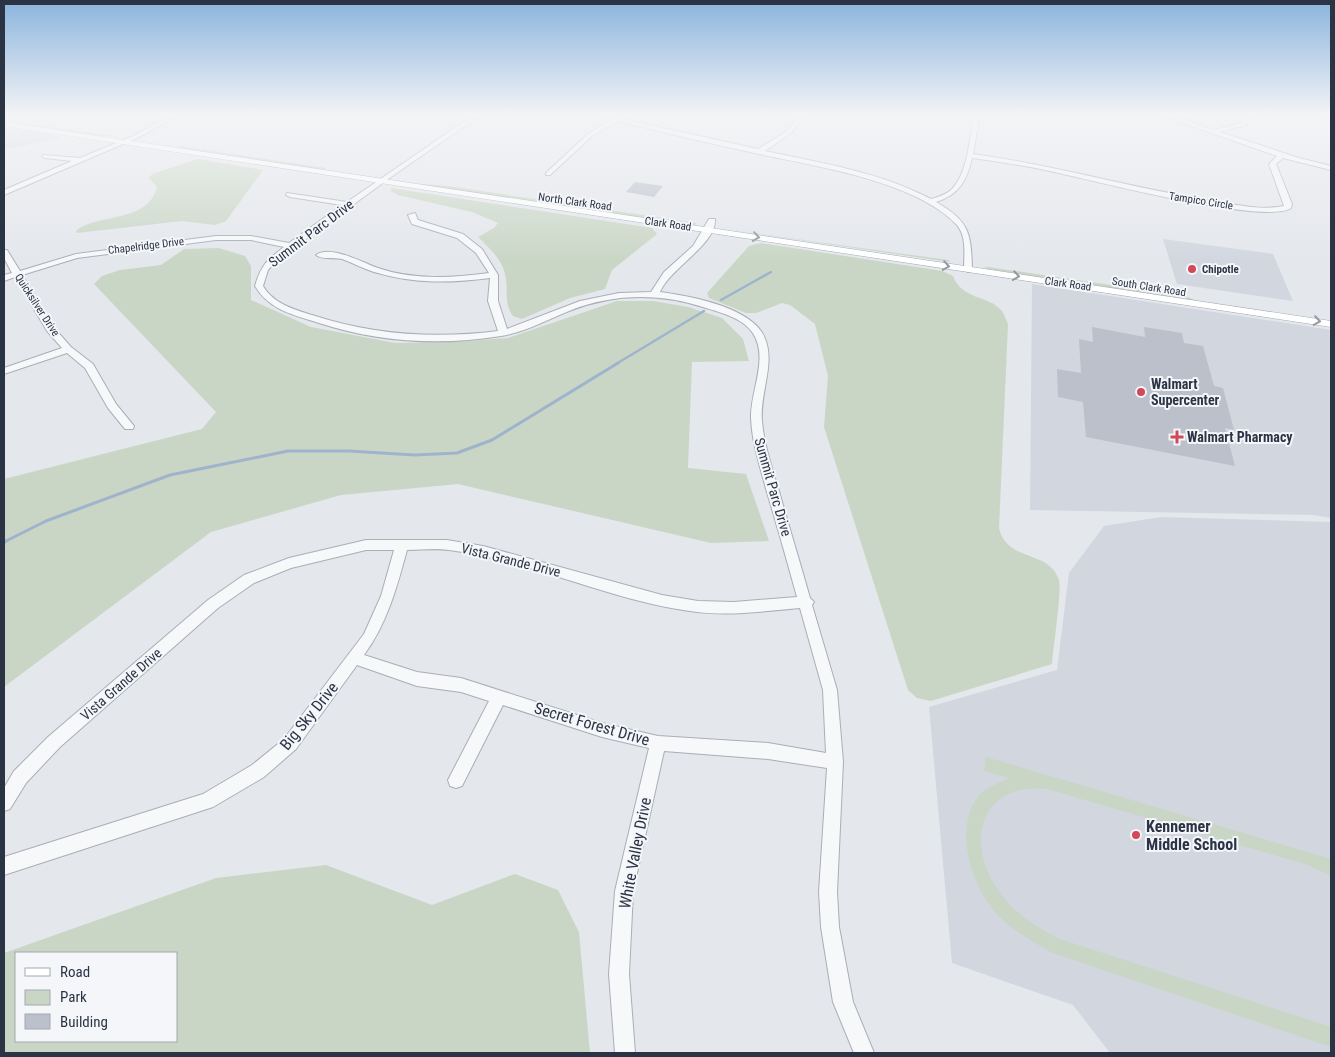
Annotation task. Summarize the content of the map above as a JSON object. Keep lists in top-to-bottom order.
{
  "streets": {
    "main road": ["Clark Road"],
    "street": [
      "Tampico Circle",
      "Summit Parc Drive",
      "Chapelridge Drive",
      "Quicksilver Drive",
      "Vista Grande Drive",
      "Big Sky Drive",
      "Secret Forest Drive",
      "White Valley Drive"
    ]
  },
  "crossings": [
    ["Clark Road", "Summit Parc Drive"],
    ["Summit Parc Drive", "Chapelridge Drive"],
    ["Summit Parc Drive", "Vista Grande Drive"],
    ["Summit Parc Drive", "Secret Forest Drive"],
    ["Chapelridge Drive", "Quicksilver Drive"],
    ["Vista Grande Drive", "Big Sky Drive"],
    ["Big Sky Drive", "Secret Forest Drive"],
    ["Secret Forest Drive", "White Valley Drive"]
  ],
  "places": {
    "other": ["Chipotle", "Walmart Supercenter", "Kennemer Middle School"],
    "health": ["Walmart Pharmacy"]
  },
  "legend": ["Road", "Park", "Building"]
}
